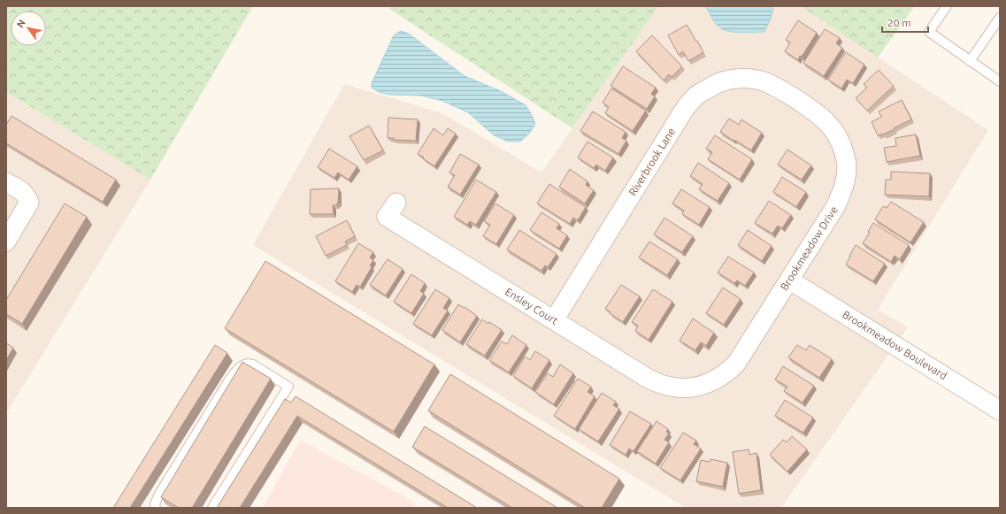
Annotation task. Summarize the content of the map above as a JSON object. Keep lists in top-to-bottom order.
{
  "streets": {
    "street": [
      "Riverbrook Lane",
      "Brookmeadow Drive",
      "Ensley Court",
      "Brookmeadow Boulevard"
    ]
  },
  "crossings": [
    ["Riverbrook Lane", "Brookmeadow Drive"],
    ["Riverbrook Lane", "Ensley Court"],
    ["Brookmeadow Drive", "Ensley Court"],
    ["Brookmeadow Drive", "Brookmeadow Boulevard"]
  ],
  "scale_bar": "20 m",
  "north": "top left"
}
